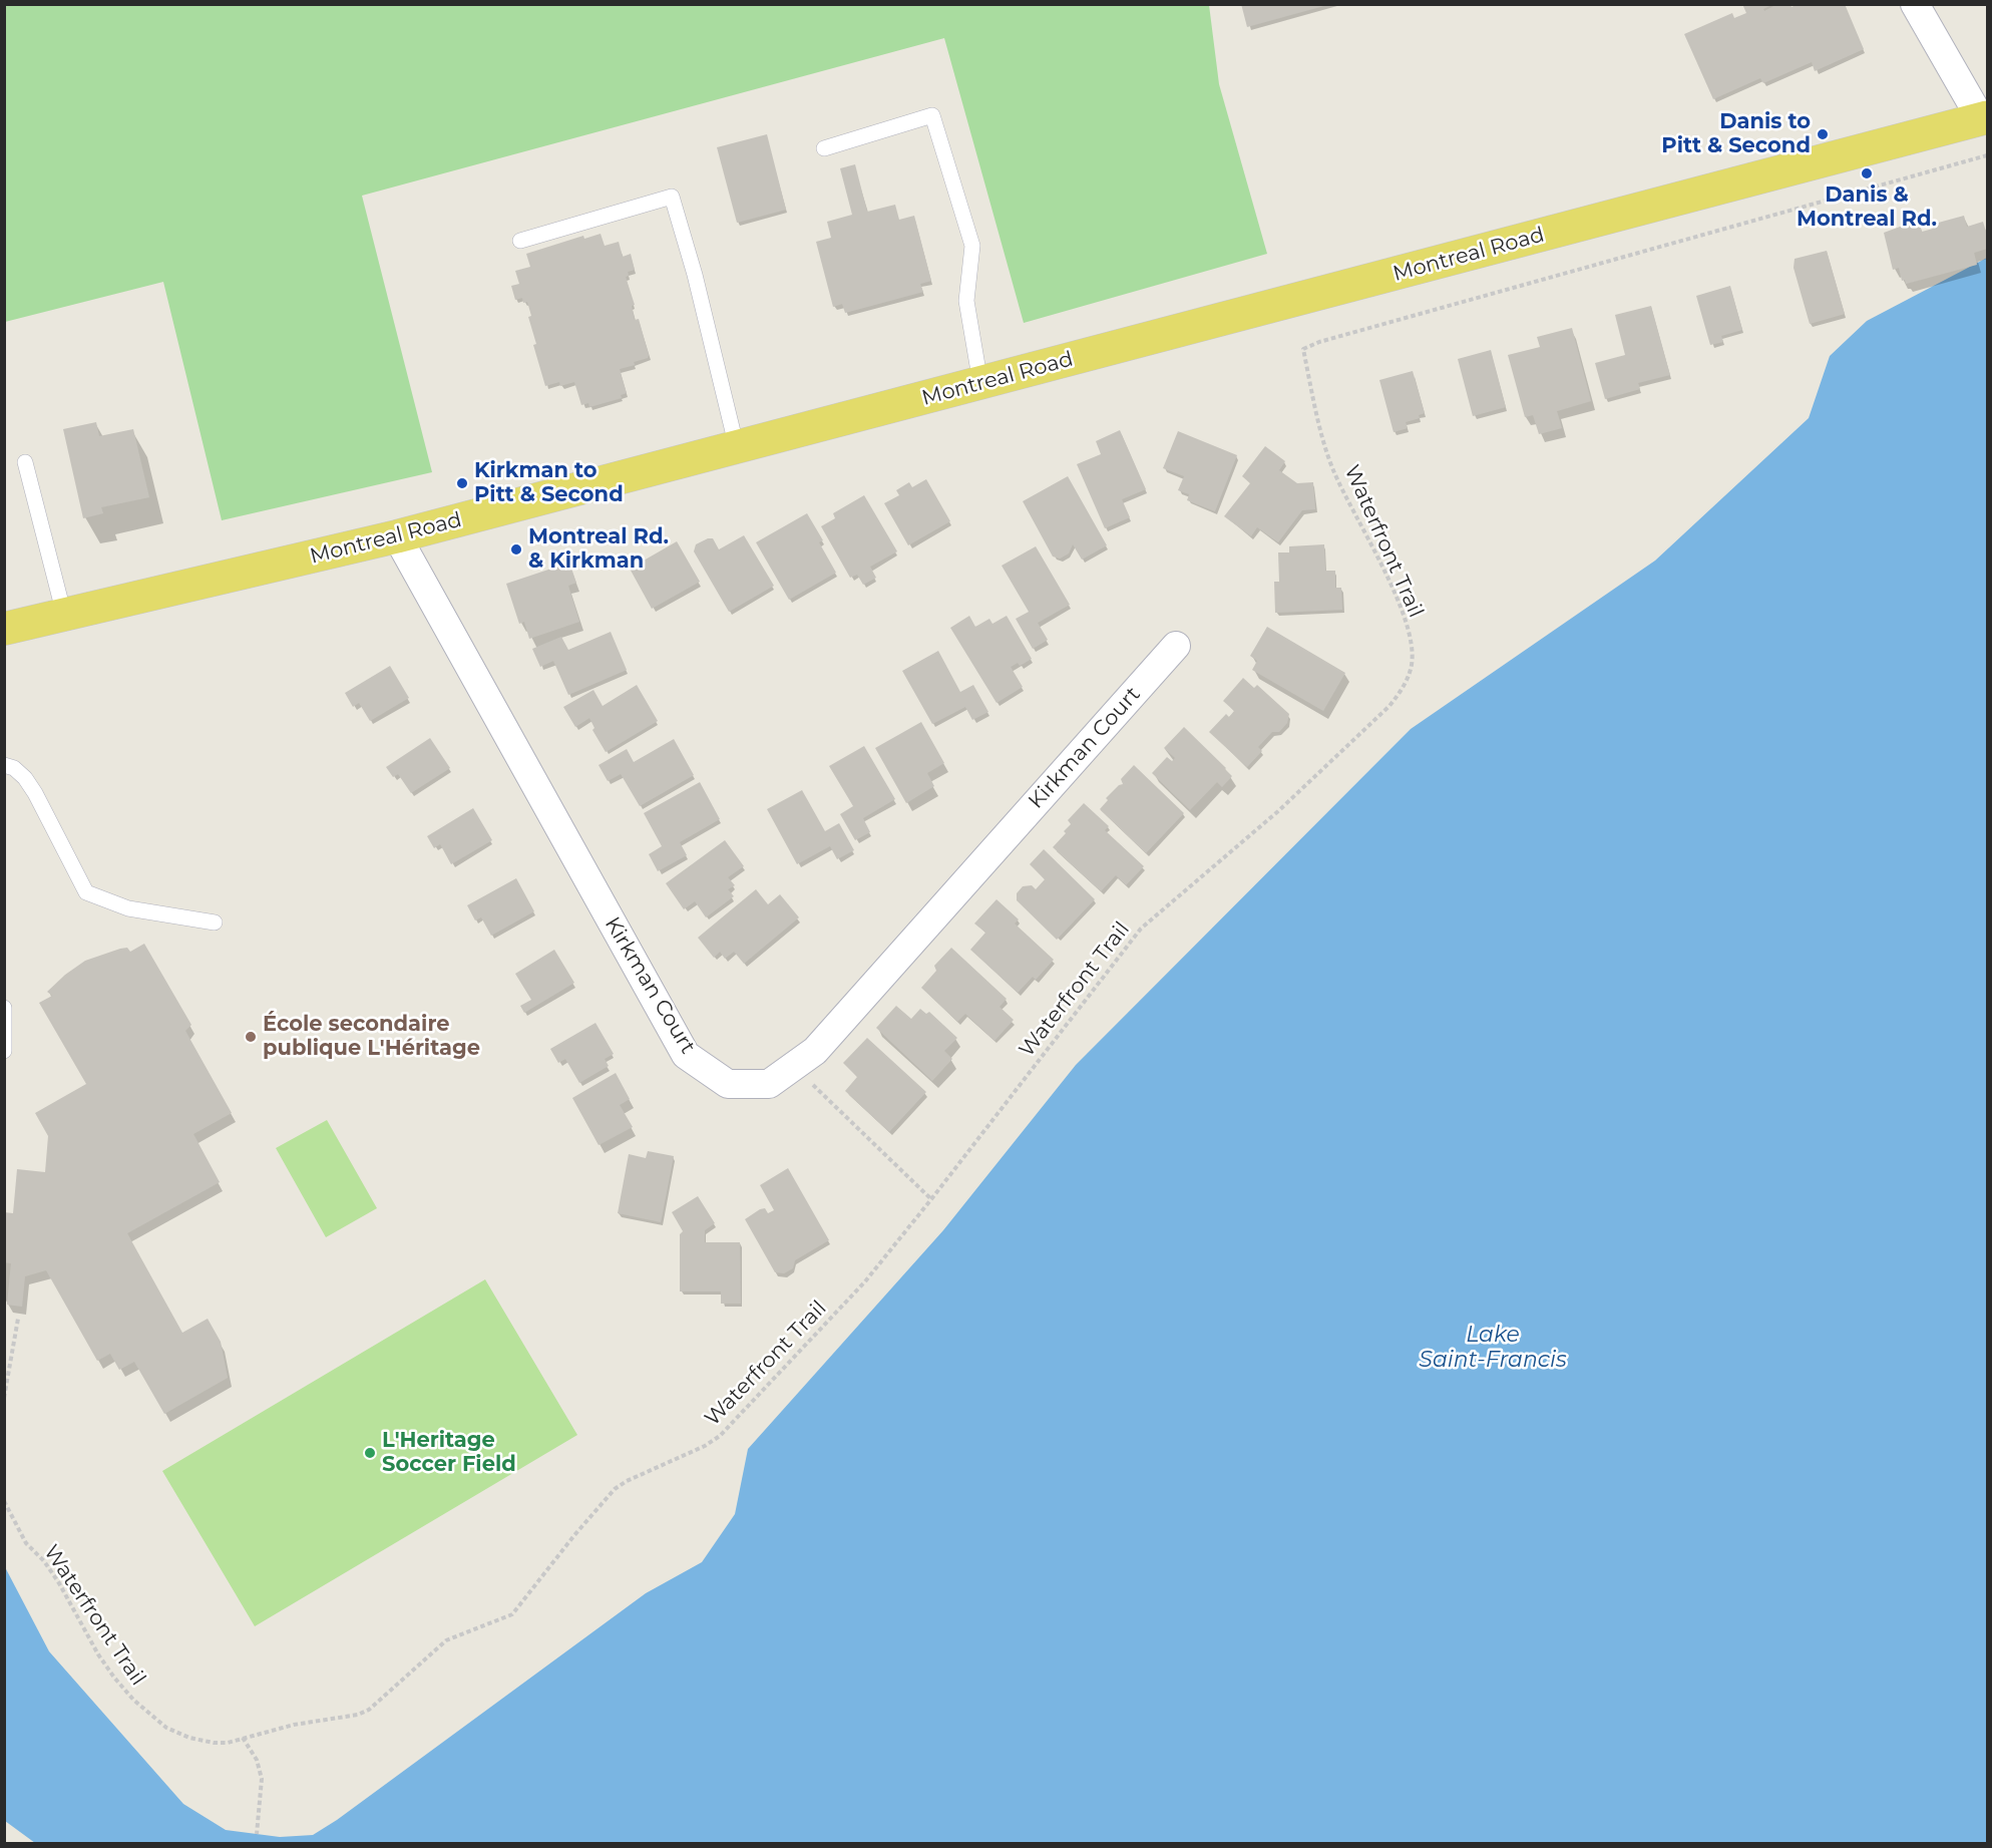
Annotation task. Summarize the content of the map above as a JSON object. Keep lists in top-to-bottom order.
{
  "streets": {
    "main road": ["Montreal Road"],
    "street": ["Kirkman Court"],
    "path": ["Waterfront Trail"]
  },
  "crossings": [
    ["Montreal Road", "Kirkman Court"]
  ],
  "water": ["Lake Saint-Francis"],
  "places": [
    "Danis to Pitt & Second",
    "Danis & Montreal Rd.",
    "Kirkman to Pitt & Second",
    "Montreal Rd. & Kirkman",
    "École secondaire publique L'Héritage",
    "L'Heritage Soccer Field"
  ]
}
